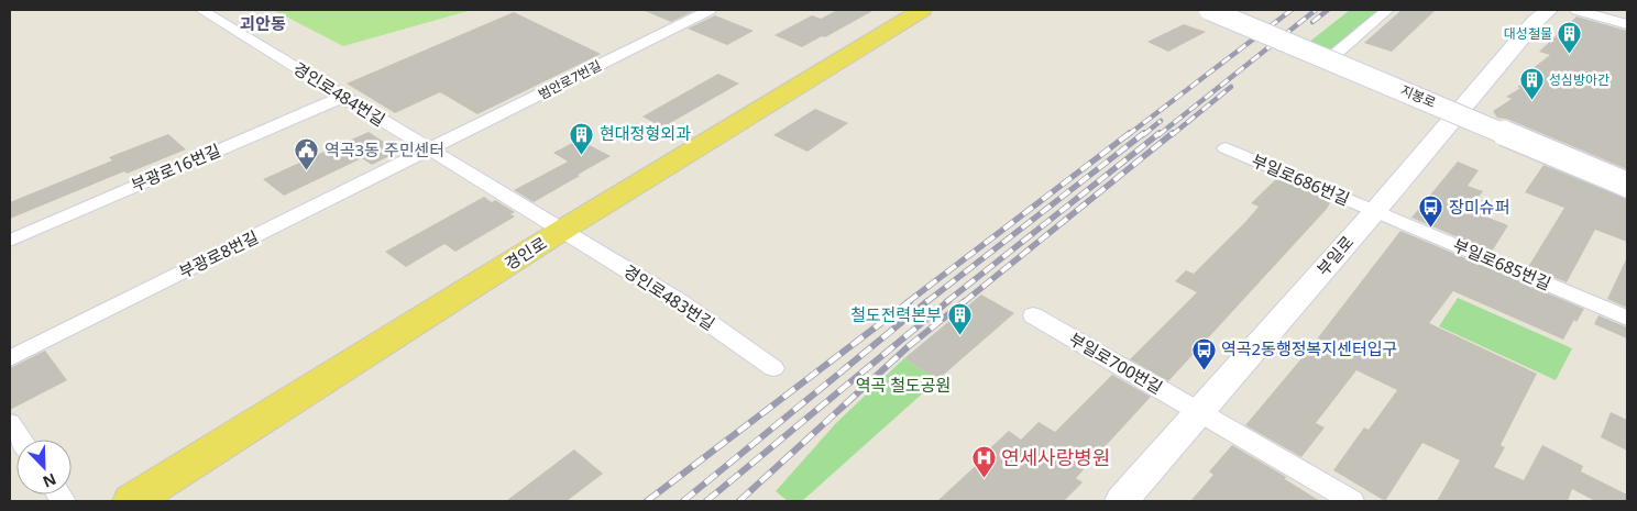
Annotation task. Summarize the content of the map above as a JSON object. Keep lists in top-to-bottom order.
{
  "streets": {
    "main road": ["경인로"],
    "street": [
      "범안로7번길",
      "경인로484번길",
      "지봉로",
      "부광로16번길",
      "부일로686번길",
      "부광로8번길",
      "부일로",
      "부일로685번길",
      "경인로483번길",
      "부일로700번길"
    ]
  },
  "crossings": [
    ["범안로7번길", "경인로484번길"],
    ["범안로7번길", "부광로8번길"],
    ["경인로484번길", "부광로16번길"],
    ["경인로484번길", "경인로"],
    ["경인로484번길", "부광로8번길"],
    ["경인로484번길", "경인로483번길"],
    ["부일로686번길", "부일로"],
    ["부일로686번길", "부일로685번길"],
    ["경인로", "경인로483번길"],
    ["부일로", "부일로685번길"],
    ["부일로", "부일로700번길"]
  ],
  "districts": ["괴안동"],
  "parks": ["역곡 철도공원"],
  "places": {
    "building": [
      "대성철물",
      "성심방아간",
      "현대정형외과",
      "철도전력본부"
    ],
    "public building": ["역곡3동 주민센터"],
    "bus stop": ["장미슈퍼", "역곡2동행정복지센터입구"],
    "hospital": ["연세사랑병원"]
  },
  "north": "bottom right"
}
